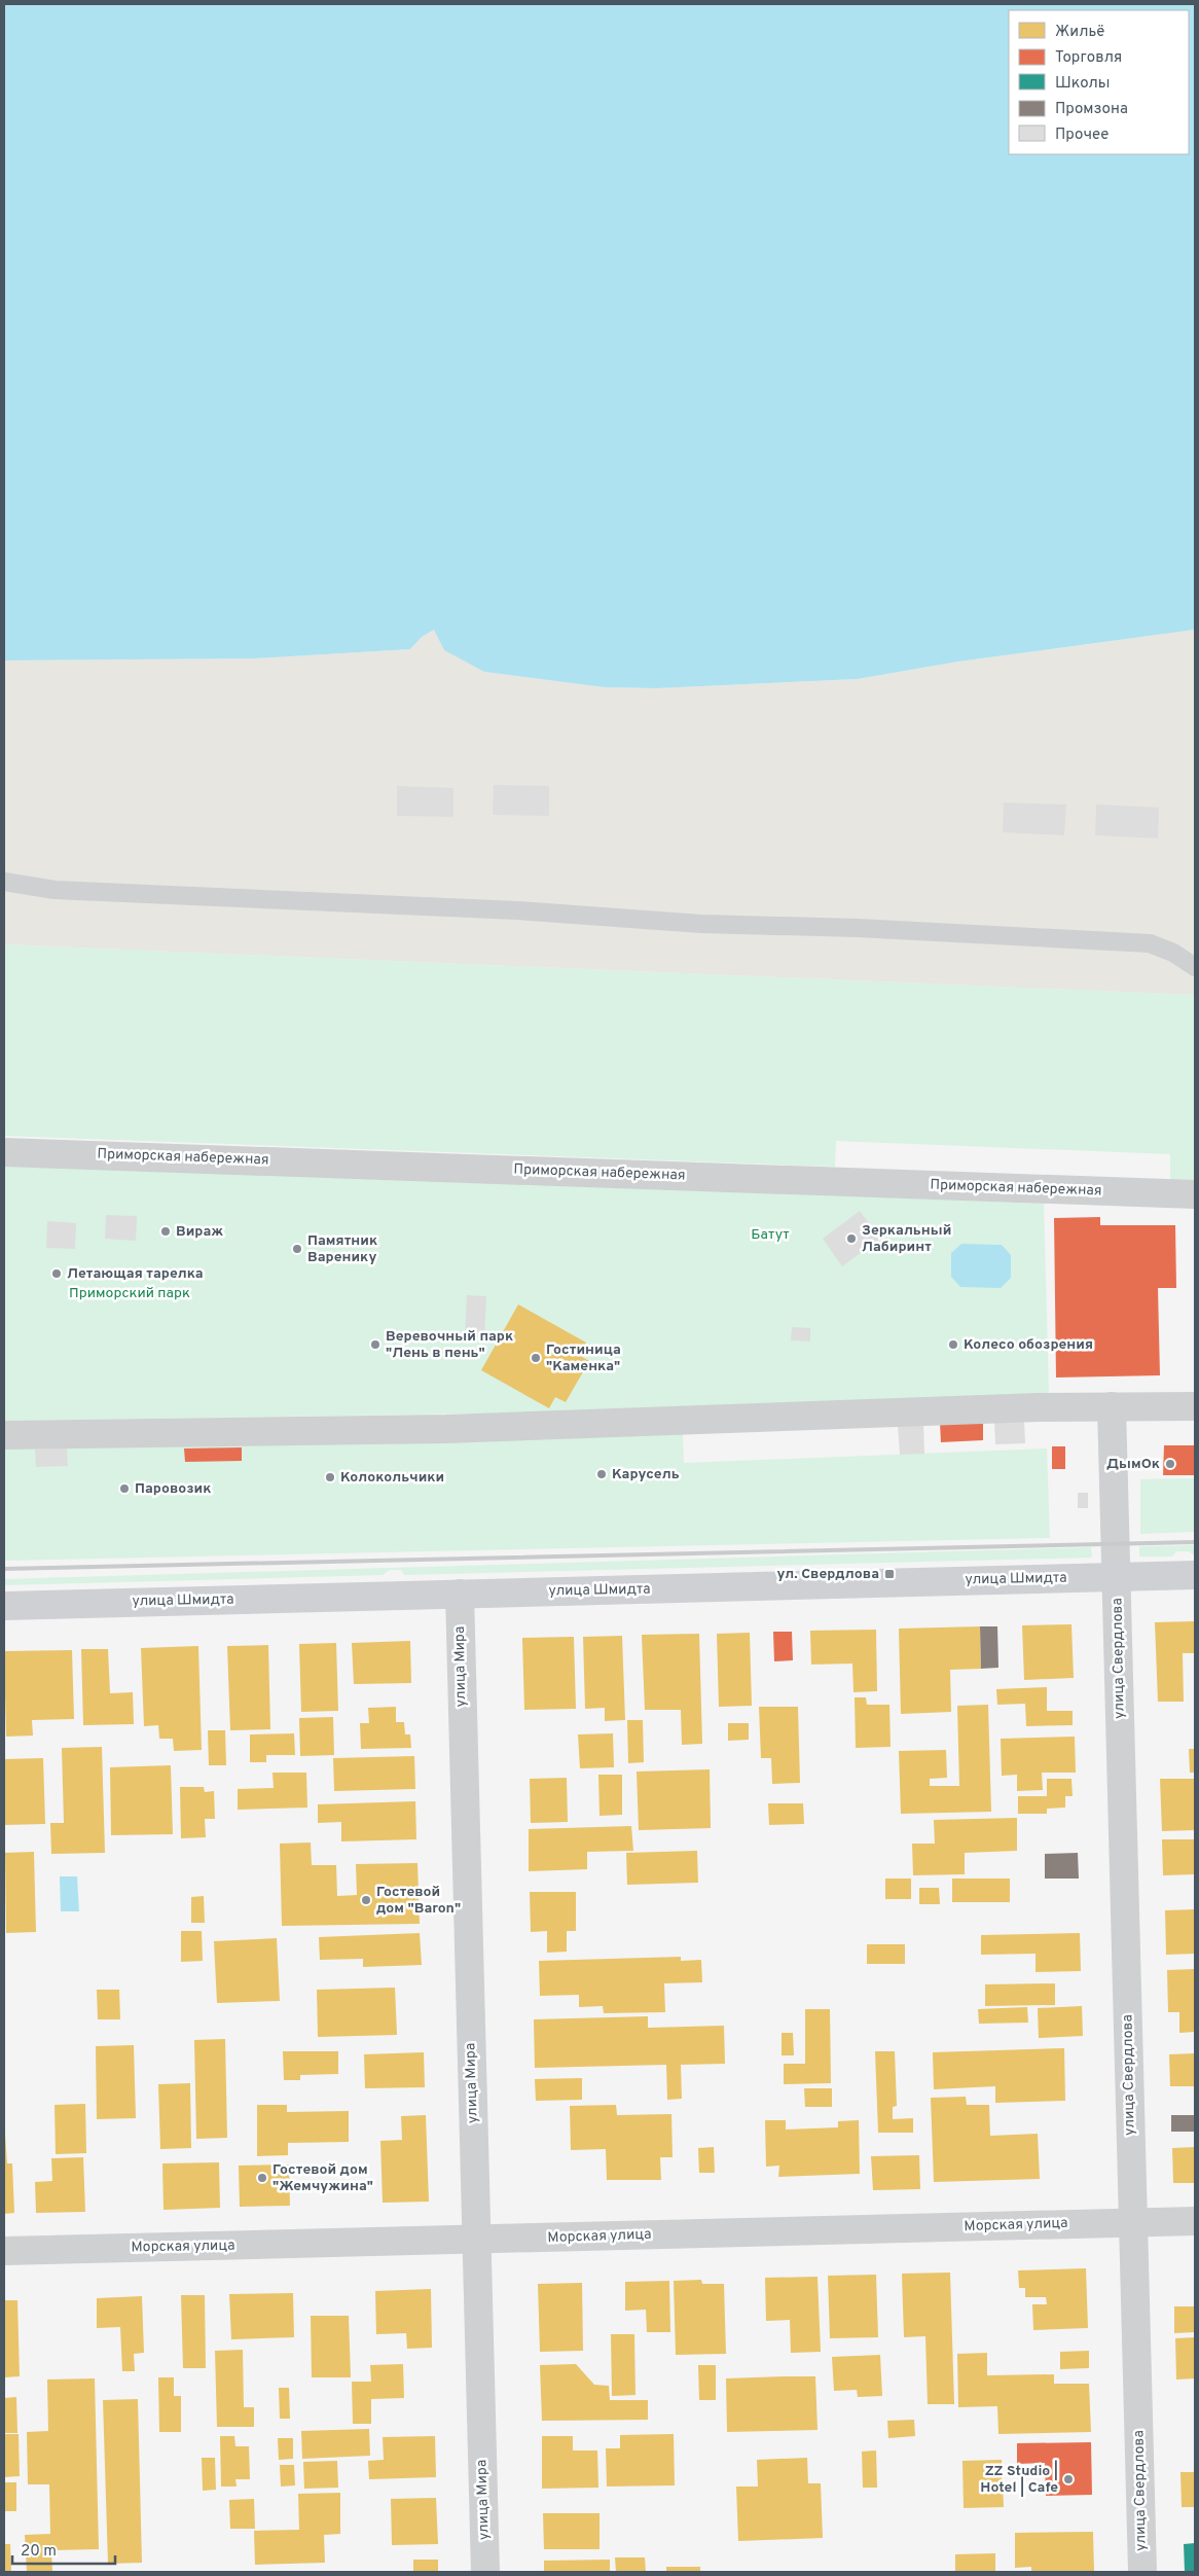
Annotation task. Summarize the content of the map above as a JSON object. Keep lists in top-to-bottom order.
{
  "streets": {
    "street": [
      "Приморская набережная",
      "улица Шмидта",
      "улица Свердлова",
      "улица Мира",
      "Морская улица"
    ]
  },
  "crossings": [
    ["улица Шмидта", "улица Свердлова"],
    ["улица Шмидта", "улица Мира"],
    ["улица Свердлова", "Морская улица"],
    ["улица Мира", "Морская улица"]
  ],
  "parks": ["Батут", "Приморский парк"],
  "places": {
    "other": [
      "Вираж",
      "Зеркальный Лабиринт",
      "Памятник Варенику",
      "Летающая тарелка",
      "Веревочный парк \"Лень в пень\"",
      "Колесо обозрения",
      "Гостиница \"Каменка\"",
      "ДымОк",
      "Карусель",
      "Колокольчики",
      "Паровозик",
      "Гостевой дом \"Baron\"",
      "Гостевой дом \"Жемчужина\"",
      "ZZ Studio | Hotel | Cafe"
    ],
    "transit": ["ул. Свердлова"]
  },
  "legend": [
    "Жильё",
    "Торговля",
    "Школы",
    "Промзона",
    "Прочее"
  ],
  "scale_bar": "20 m"
}
